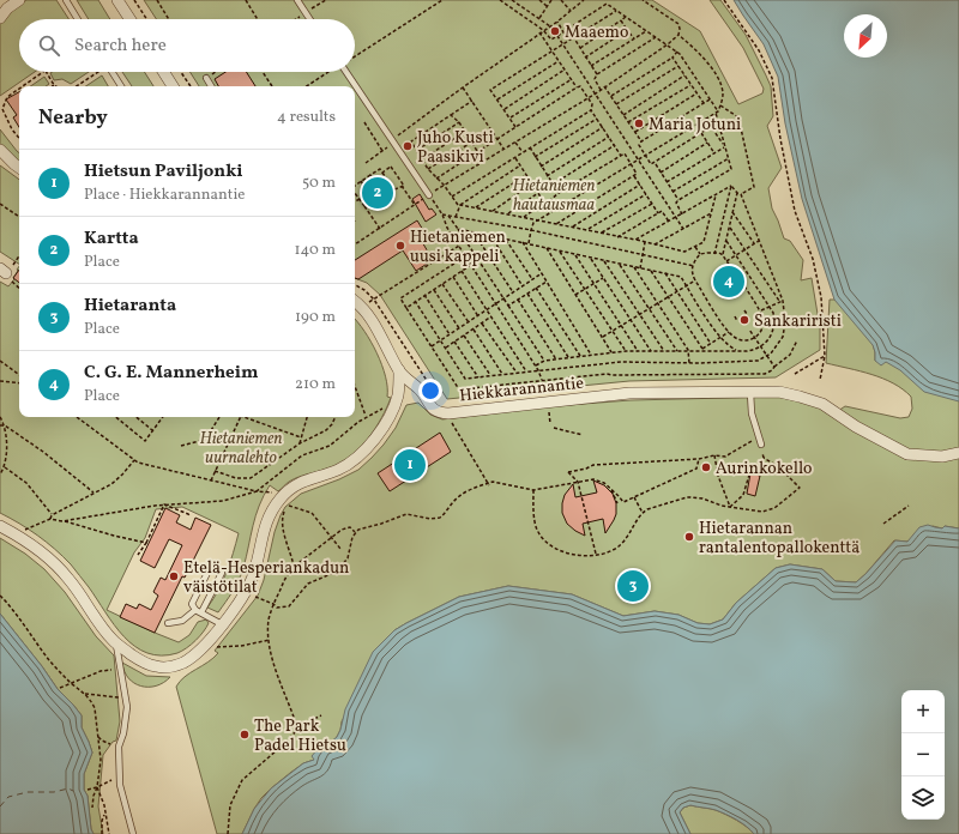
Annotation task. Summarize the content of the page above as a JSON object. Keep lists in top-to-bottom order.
{
  "streets": {
    "street": ["Hiekkarannantie"]
  },
  "parks": ["Hietaniemen hautausmaa", "Hietaniemen uurnalehto"],
  "places": [
    "Maaemo",
    "Maria Jotuni",
    "Juho Kusti Paasikivi",
    "Hietaniemen uusi kappeli",
    "Sankariristi",
    "Aurinkokello",
    "Hietarannan rantalentopallokenttä",
    "Etelä-Hesperiankadun väistötilat",
    "The Park Padel Hietsu"
  ],
  "north": "bottom left",
  "page": {
    "search": "Search here",
    "heading": ["Nearby", "4 results"],
    "list": [
      {
        "mark": "1",
        "name": "Hietsun Paviljonki",
        "note": "Place · Hiekkarannantie",
        "value": "50 m"
      },
      {
        "mark": "2",
        "name": "Kartta",
        "note": "Place",
        "value": "140 m"
      },
      {
        "mark": "3",
        "name": "Hietaranta",
        "note": "Place",
        "value": "190 m"
      },
      {
        "mark": "4",
        "name": "C. G. E. Mannerheim",
        "note": "Place",
        "value": "210 m"
      }
    ],
    "pins": [
      "2",
      "4",
      "1",
      "3"
    ],
    "map_buttons": ["+", "−"]
  }
}
